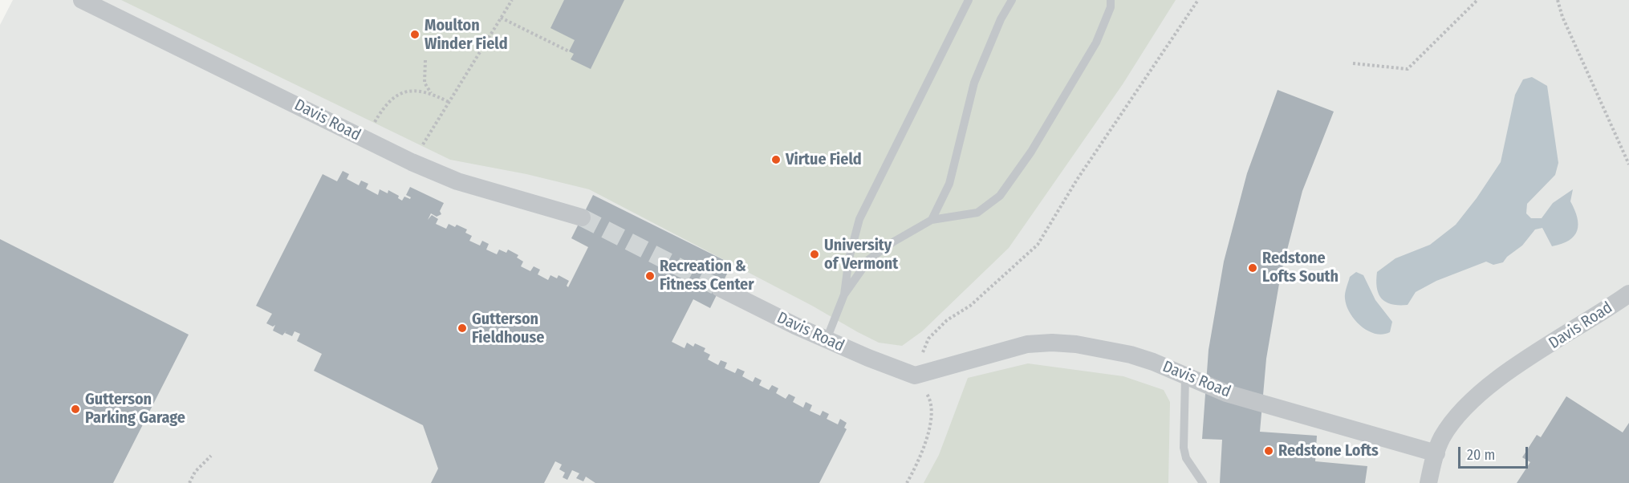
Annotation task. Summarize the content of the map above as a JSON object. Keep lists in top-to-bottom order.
{
  "streets": {
    "street": ["Davis Road"]
  },
  "places": [
    "Moulton Winder Field",
    "Virtue Field",
    "University of Vermont",
    "Redstone Lofts South",
    "Recreation & Fitness Center",
    "Gutterson Fieldhouse",
    "Gutterson Parking Garage",
    "Redstone Lofts"
  ],
  "scale_bar": "20 m"
}
